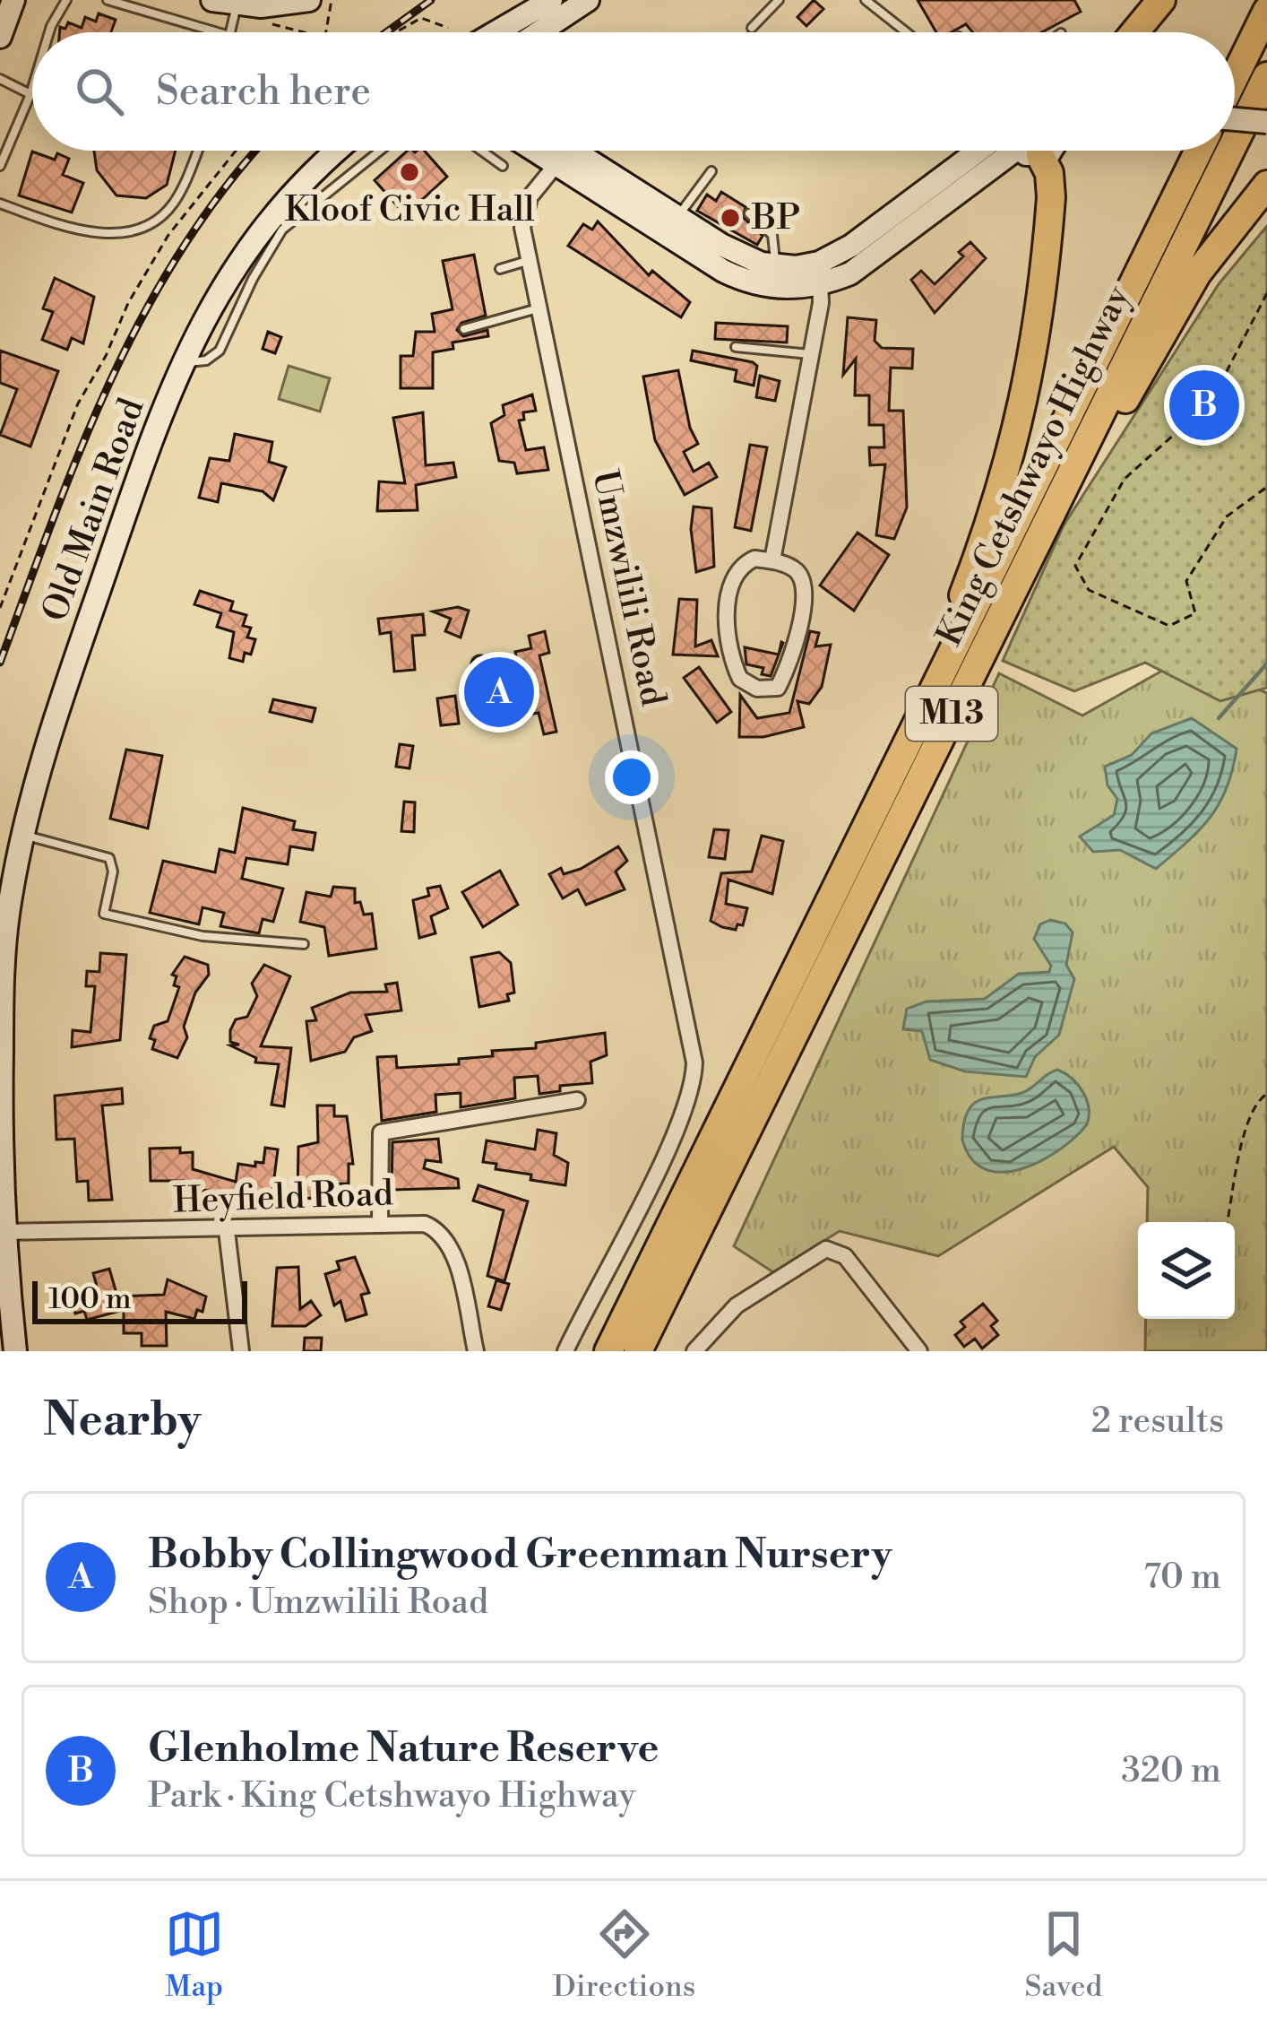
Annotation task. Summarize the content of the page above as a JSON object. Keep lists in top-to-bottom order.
{
  "streets": {
    "highway": ["King Cetshwayo Highway", "M13"],
    "street": ["Old Main Road", "Umzwilili Road", "Heyfield Road"]
  },
  "crossings": [
    ["Old Main Road", "Heyfield Road"]
  ],
  "places": ["Kloof Civic Hall", "BP"],
  "scale_bar": "100 m",
  "page": {
    "search": "Search here",
    "pins": ["B", "A"],
    "scale": "100 m",
    "heading": ["Nearby", "2 results"],
    "list": [
      {
        "mark": "A",
        "name": "Bobby Collingwood Greenman Nursery",
        "note": "Shop · Umzwilili Road",
        "value": "70 m"
      },
      {
        "mark": "B",
        "name": "Glenholme Nature Reserve",
        "note": "Park · King Cetshwayo Highway",
        "value": "320 m"
      }
    ],
    "nav": ["Map", "Directions", "Saved"]
  }
}
